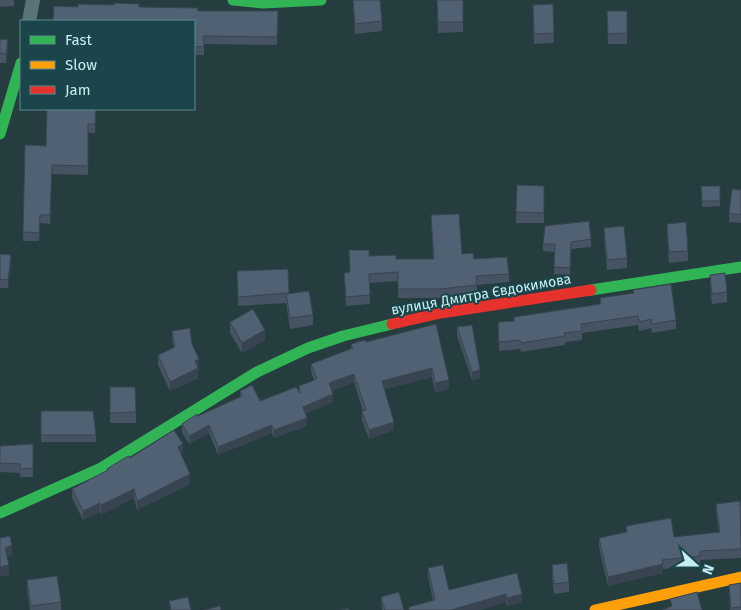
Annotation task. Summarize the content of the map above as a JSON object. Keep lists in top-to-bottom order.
{
  "streets": {
    "street": ["вулиця Дмитра Євдокимова"]
  },
  "legend": ["Fast", "Slow", "Jam"],
  "north": "right"
}
